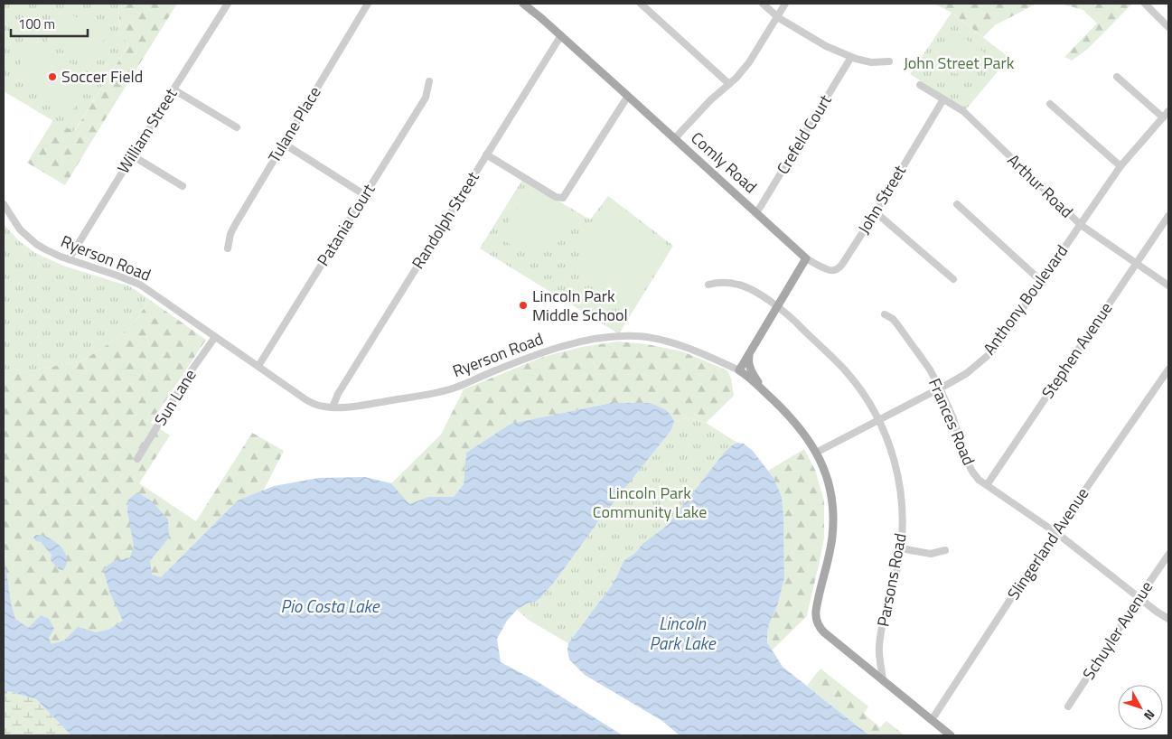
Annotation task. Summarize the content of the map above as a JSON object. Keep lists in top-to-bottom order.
{
  "streets": {
    "main road": ["Comly Road", "Ryerson Road"],
    "street": [
      "Tulane Place",
      "William Street",
      "Crefeld Court",
      "Arthur Road",
      "John Street",
      "Randolph Street",
      "Patania Court",
      "Anthony Boulevard",
      "Stephen Avenue",
      "Sun Lane",
      "Frances Road",
      "Slingerland Avenue",
      "Parsons Road",
      "Schuyler Avenue"
    ]
  },
  "crossings": [
    ["William Street", "Ryerson Road"],
    ["Crefeld Court", "Comly Road"],
    ["Comly Road", "John Street"],
    ["Comly Road", "Randolph Street"],
    ["Arthur Road", "John Street"],
    ["Arthur Road", "Anthony Boulevard"],
    ["Arthur Road", "Stephen Avenue"],
    ["Randolph Street", "Ryerson Road"],
    ["Patania Court", "Ryerson Road"],
    ["Ryerson Road", "Anthony Boulevard"],
    ["Ryerson Road", "Sun Lane"],
    ["Ryerson Road", "Parsons Road"],
    ["Anthony Boulevard", "Frances Road"],
    ["Anthony Boulevard", "Parsons Road"],
    ["Stephen Avenue", "Frances Road"],
    ["Frances Road", "Slingerland Avenue"],
    ["Frances Road", "Schuyler Avenue"]
  ],
  "water": ["Pio Costa Lake", "Lincoln Park Lake"],
  "parks": ["John Street Park", "Lincoln Park Community Lake"],
  "places": ["Soccer Field", "Lincoln Park Middle School"],
  "scale_bar": "100 m",
  "north": "bottom right"
}
